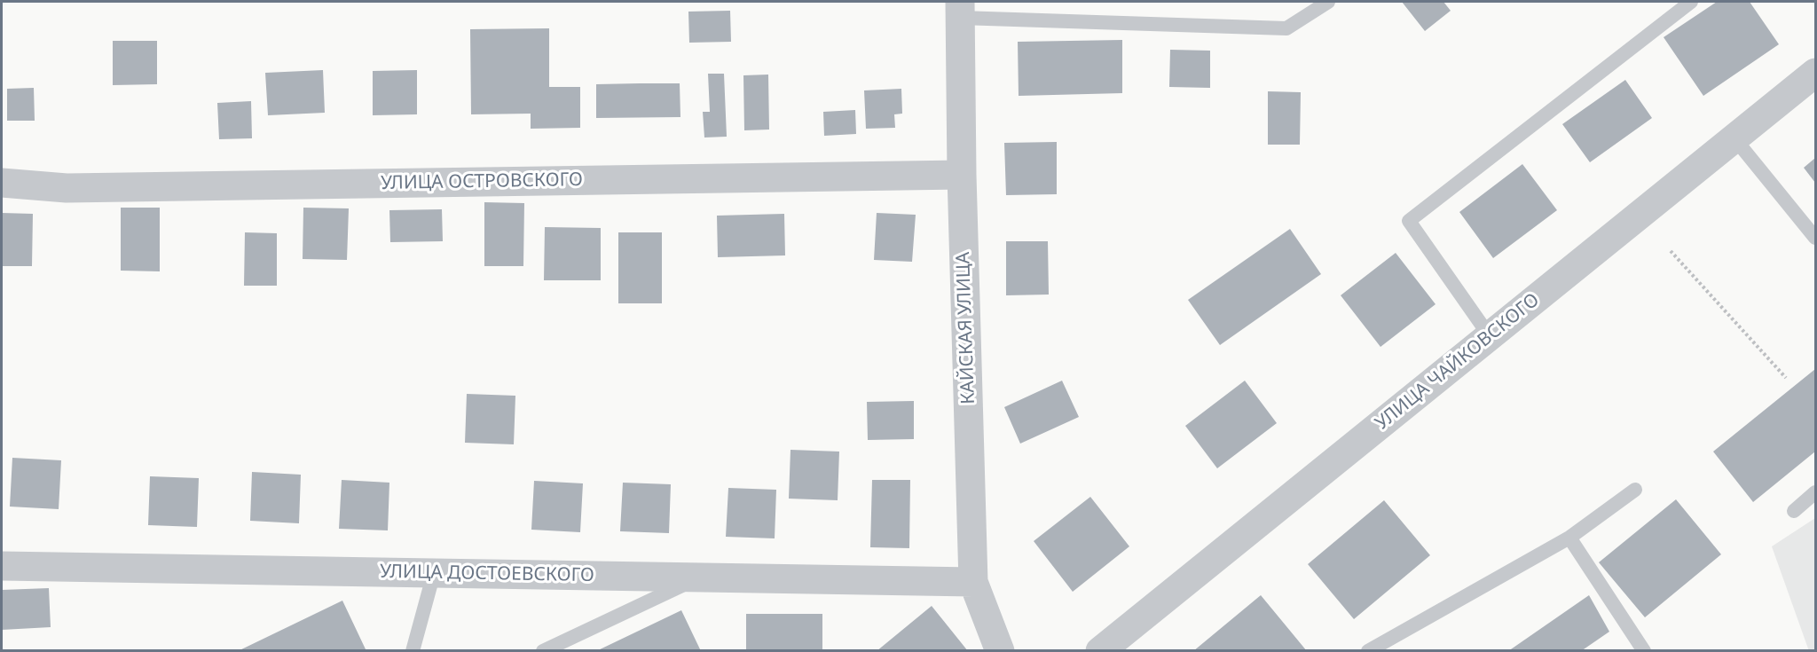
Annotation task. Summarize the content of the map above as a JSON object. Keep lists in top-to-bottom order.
{
  "streets": {
    "street": [
      "УЛИЦА ОСТРОВСКОГО",
      "КАЙСКАЯ УЛИЦА",
      "УЛИЦА ЧАЙКОВСКОГО",
      "УЛИЦА ДОСТОЕВСКОГО"
    ]
  },
  "crossings": [
    ["УЛИЦА ОСТРОВСКОГО", "КАЙСКАЯ УЛИЦА"],
    ["КАЙСКАЯ УЛИЦА", "УЛИЦА ДОСТОЕВСКОГО"]
  ]
}
